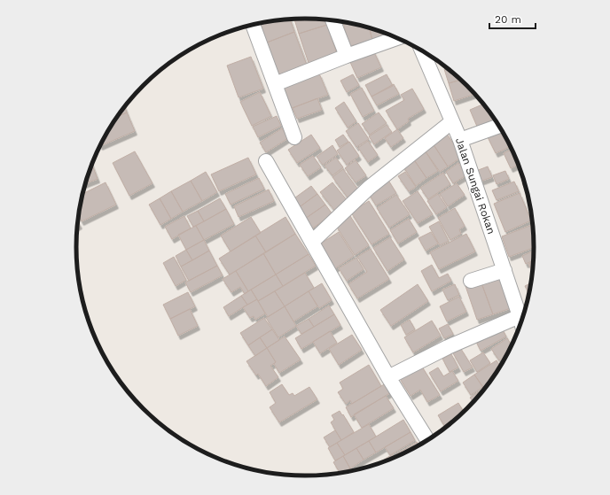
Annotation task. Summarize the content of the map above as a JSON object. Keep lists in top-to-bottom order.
{
  "streets": {
    "street": ["Jalan Sungai Rokan"]
  },
  "scale_bar": "20 m"
}
